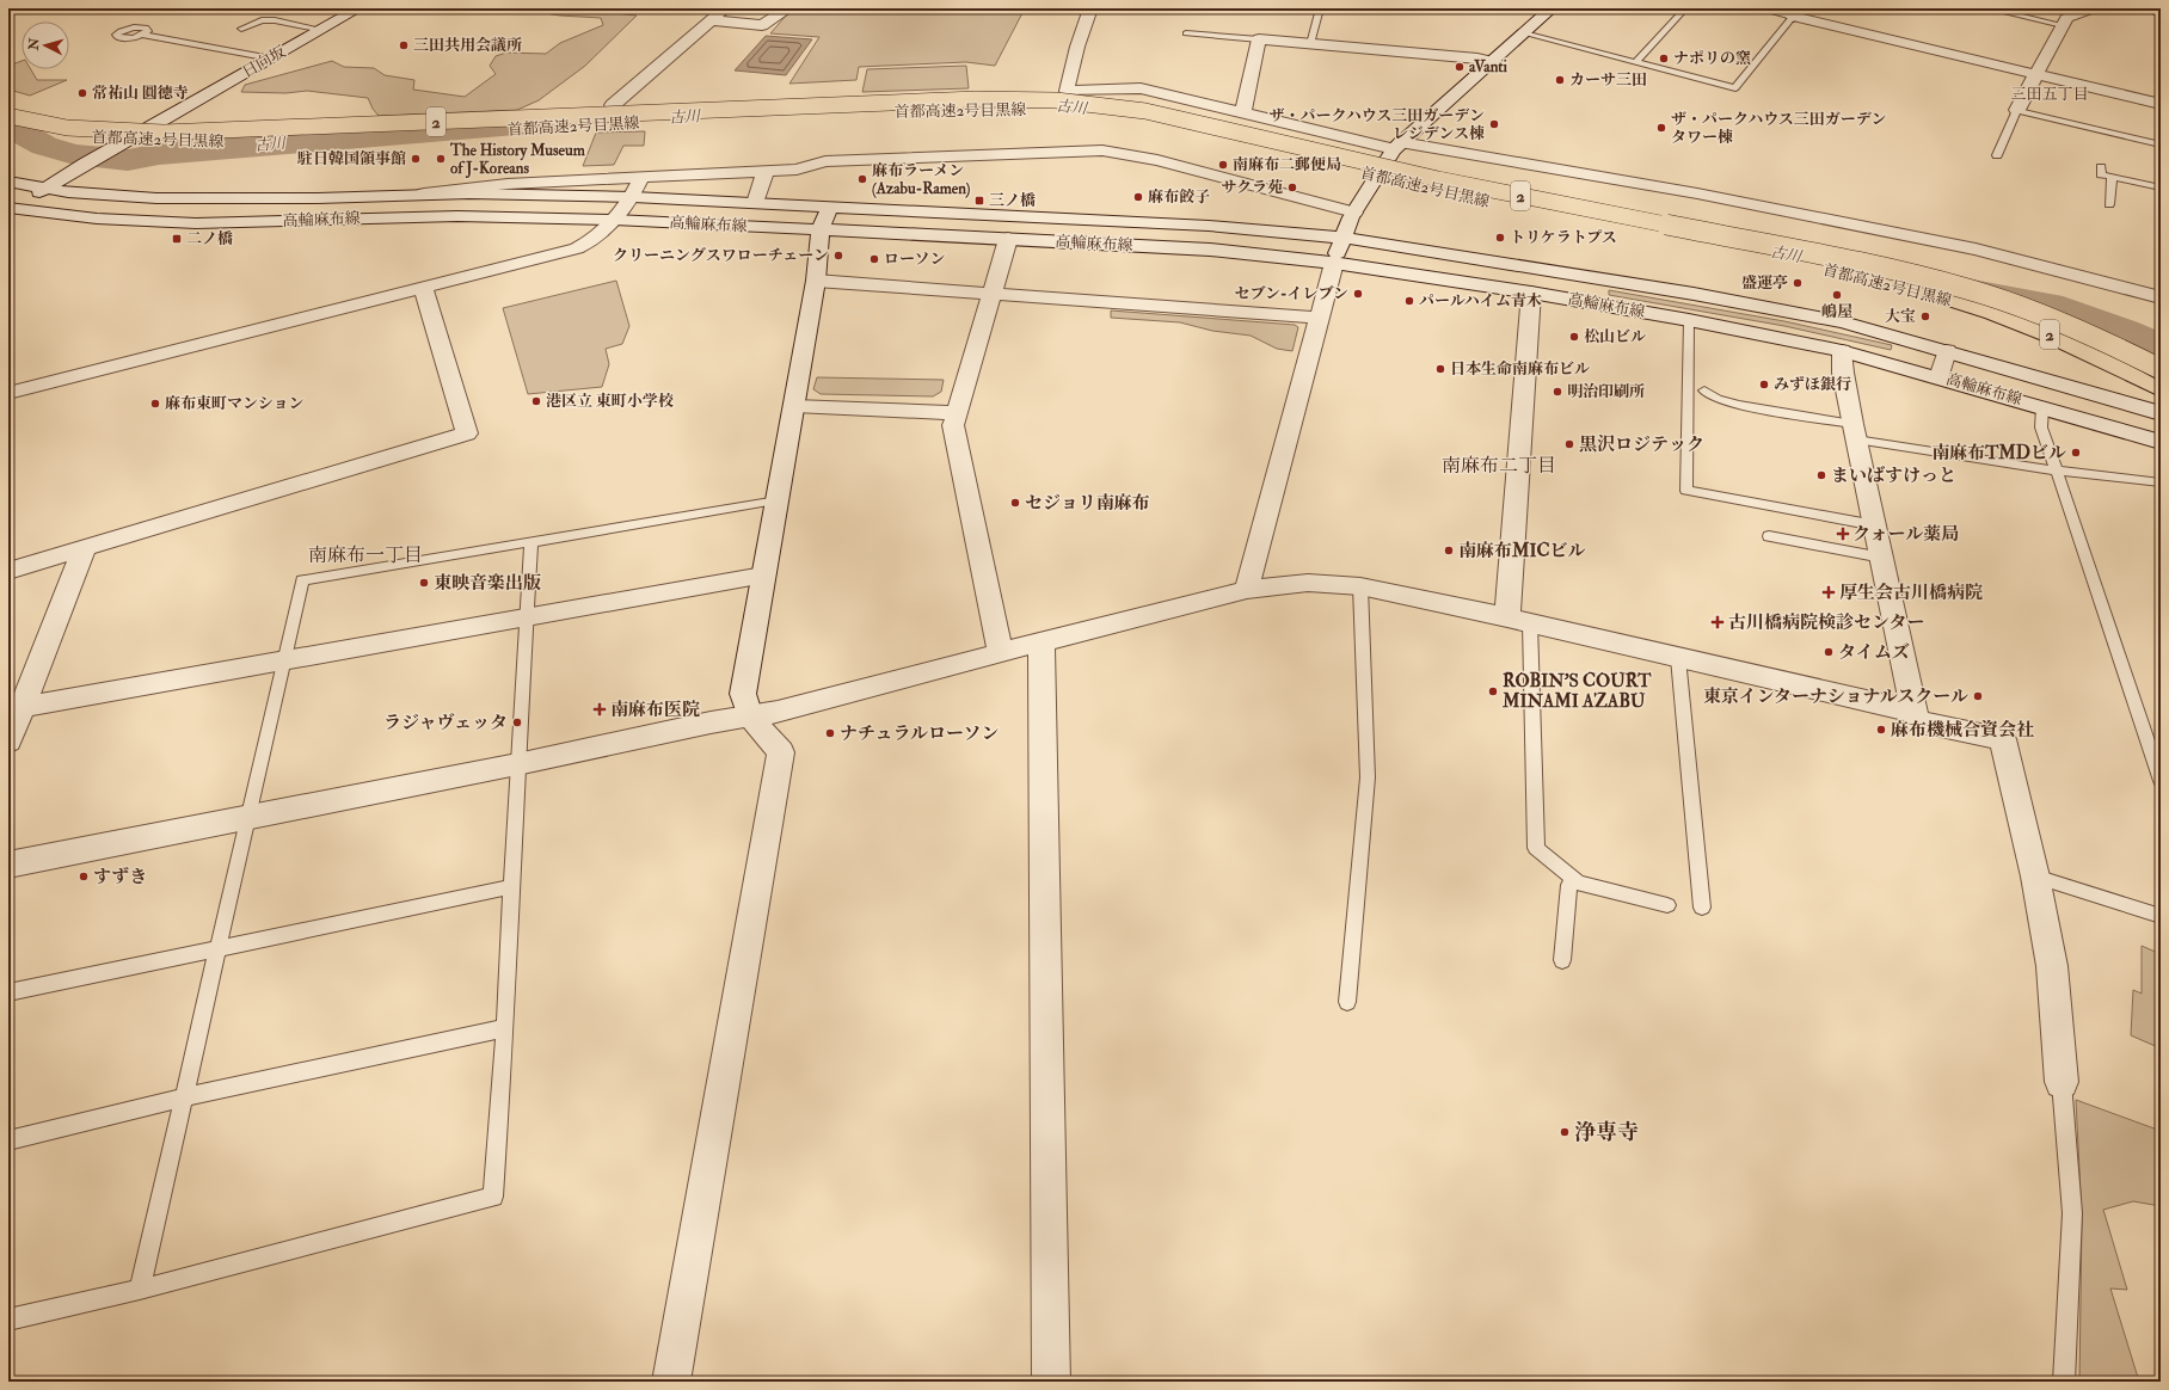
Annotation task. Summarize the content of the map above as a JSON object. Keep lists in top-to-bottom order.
{
  "streets": {
    "highway": ["首都高速2号目黒線", "2"],
    "street": ["日向坂", "高輪麻布線"]
  },
  "crossings": [
    ["日向坂", "高輪麻布線"]
  ],
  "districts": ["三田五丁目", "南麻布二丁目", "南麻布一丁目"],
  "water": ["古川"],
  "places": {
    "other": [
      "三田共用会議所",
      "ナポリの窯",
      "aVanti",
      "カーサ三田",
      "常祐山 圓徳寺",
      "ザ・パークハウス三田ガーデン レジデンス棟",
      "ザ・パークハウス三田ガーデン タワー棟",
      "駐日韓国領事館",
      "The History Museum of J-Koreans",
      "南麻布二郵便局",
      "麻布ラーメン (Azabu-Ramen)",
      "サクラ苑",
      "麻布餃子",
      "トリケラトプス",
      "クリーニングスワローチェーン",
      "ローソン",
      "盛運亭",
      "セブン-イレブン",
      "嶋屋",
      "パールハイム青木",
      "大宝",
      "松山ビル",
      "日本生命南麻布ビル",
      "みずほ銀行",
      "明治印刷所",
      "港区立 東町小学校",
      "麻布東町マンション",
      "黒沢ロジテック",
      "南麻布TMDビル",
      "まいばすけっと",
      "セジョリ南麻布",
      "南麻布MICビル",
      "東映音楽出版",
      "タイムズ",
      "ROBIN'S COURT MINAMI AZABU",
      "東京インターナショナルスクール",
      "ラジャヴェッタ",
      "麻布機械合資会社",
      "ナチュラルローソン",
      "すずき",
      "浄専寺"
    ],
    "transit": ["三ノ橋", "二ノ橋"],
    "health": [
      "クォール薬局",
      "厚生会古川橋病院",
      "古川橋病院検診センター",
      "南麻布医院"
    ]
  },
  "north": "left"
}
